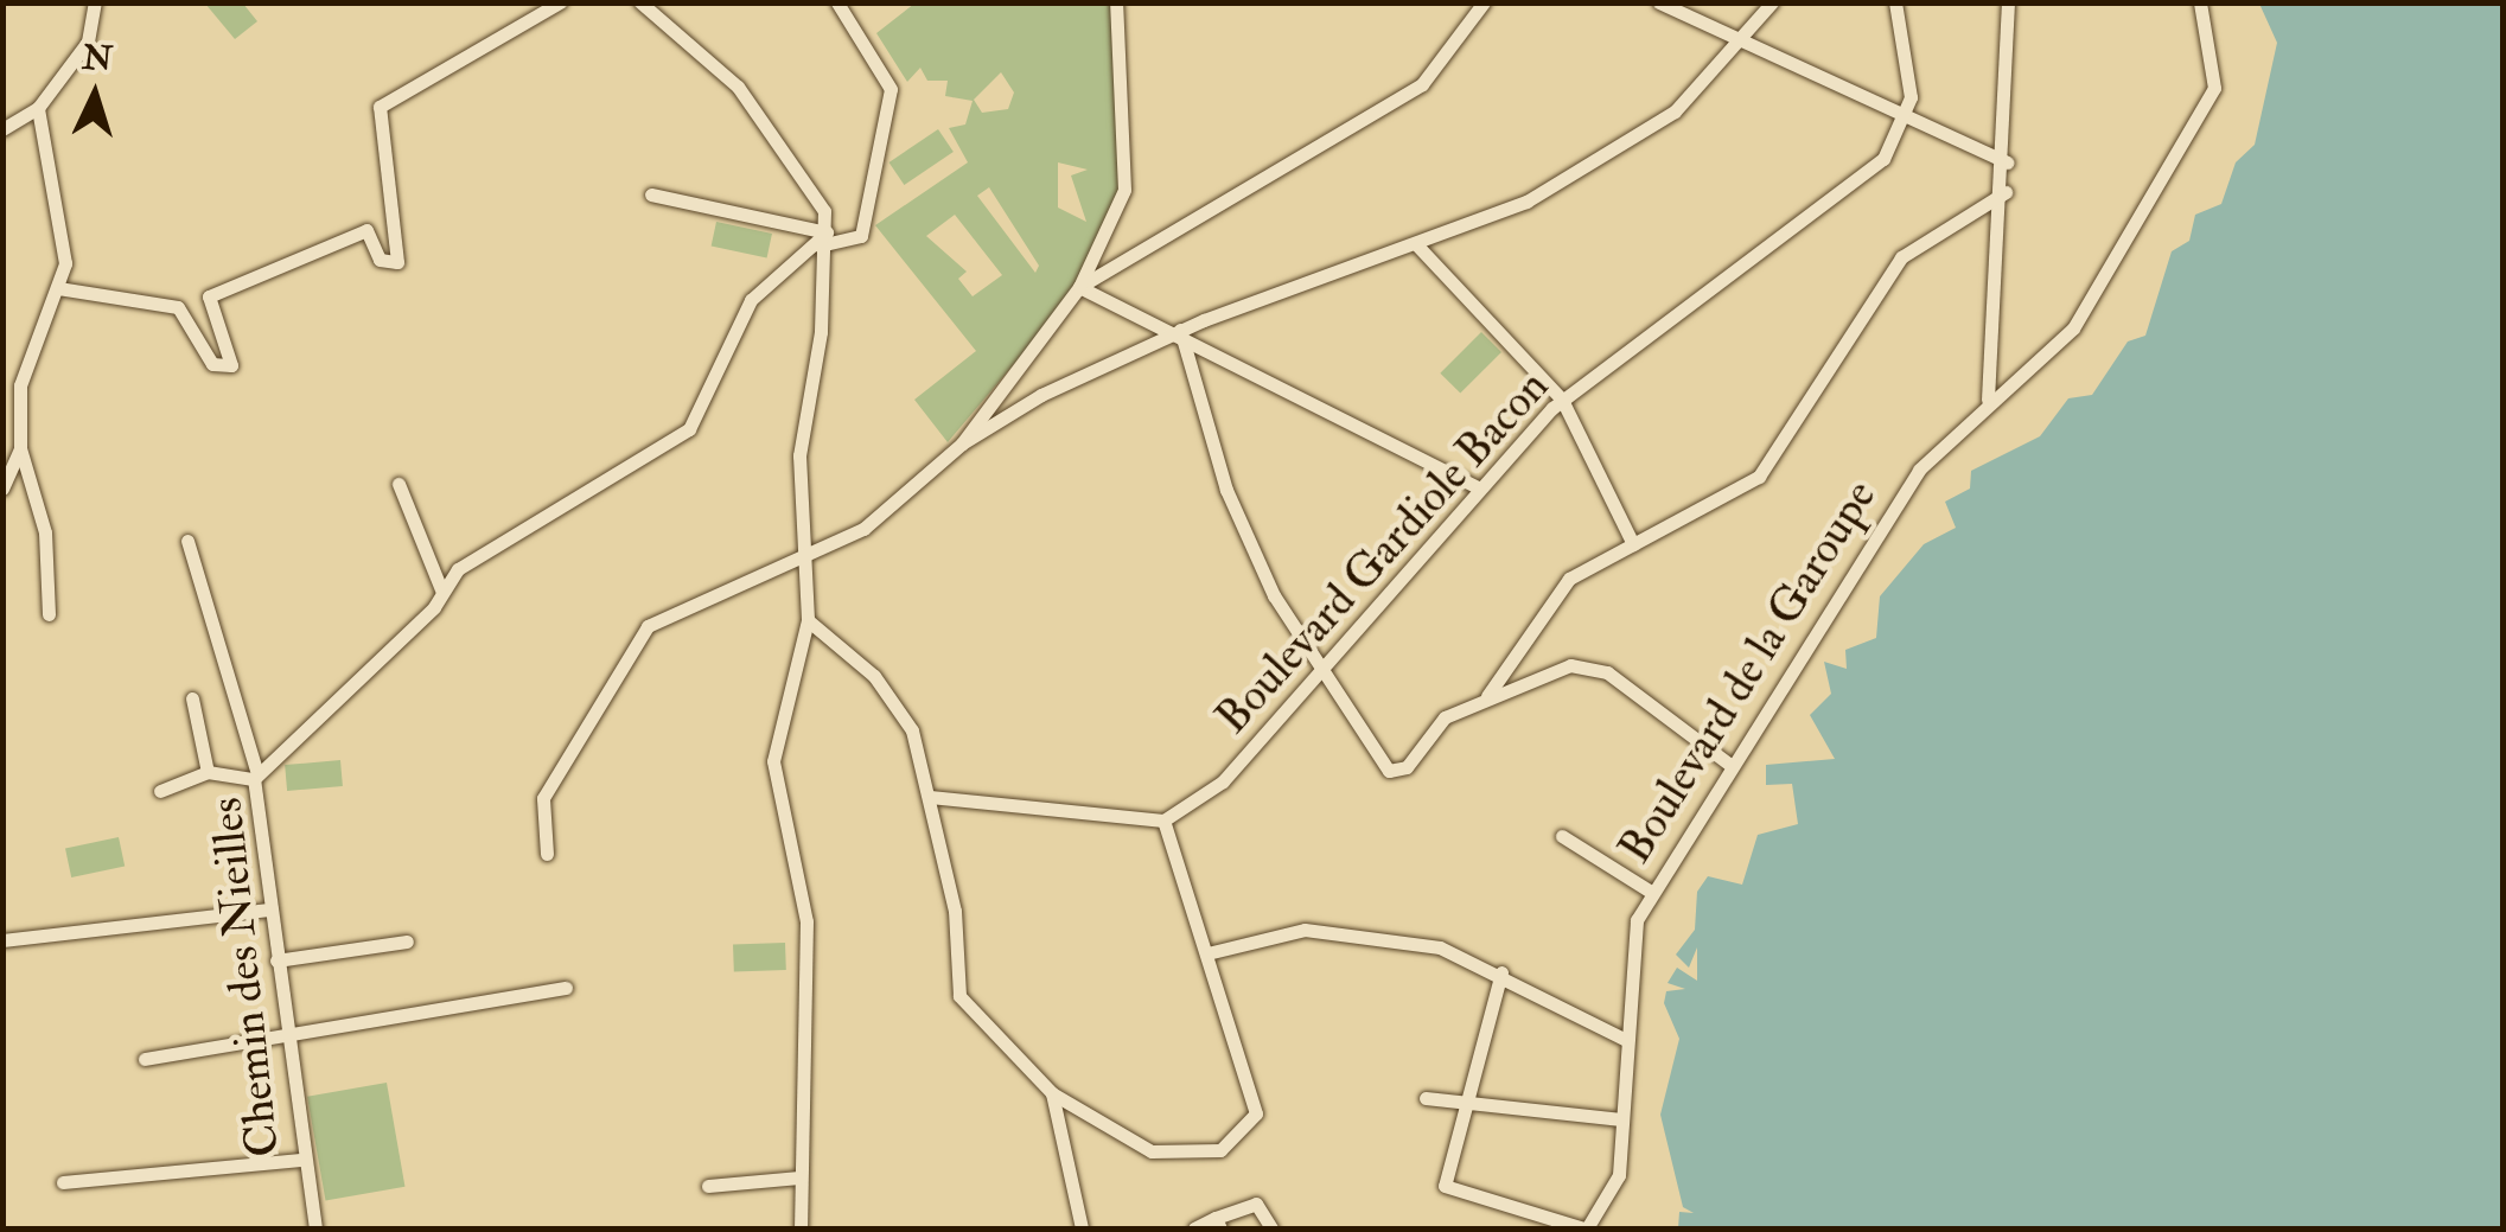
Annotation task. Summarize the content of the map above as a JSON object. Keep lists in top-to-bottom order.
{
  "streets": {
    "street": ["Boulevard Gardiole Bacon", "Boulevard de la Garoupe", "Chemin des Nieilles"]
  },
  "north": "top"
}
